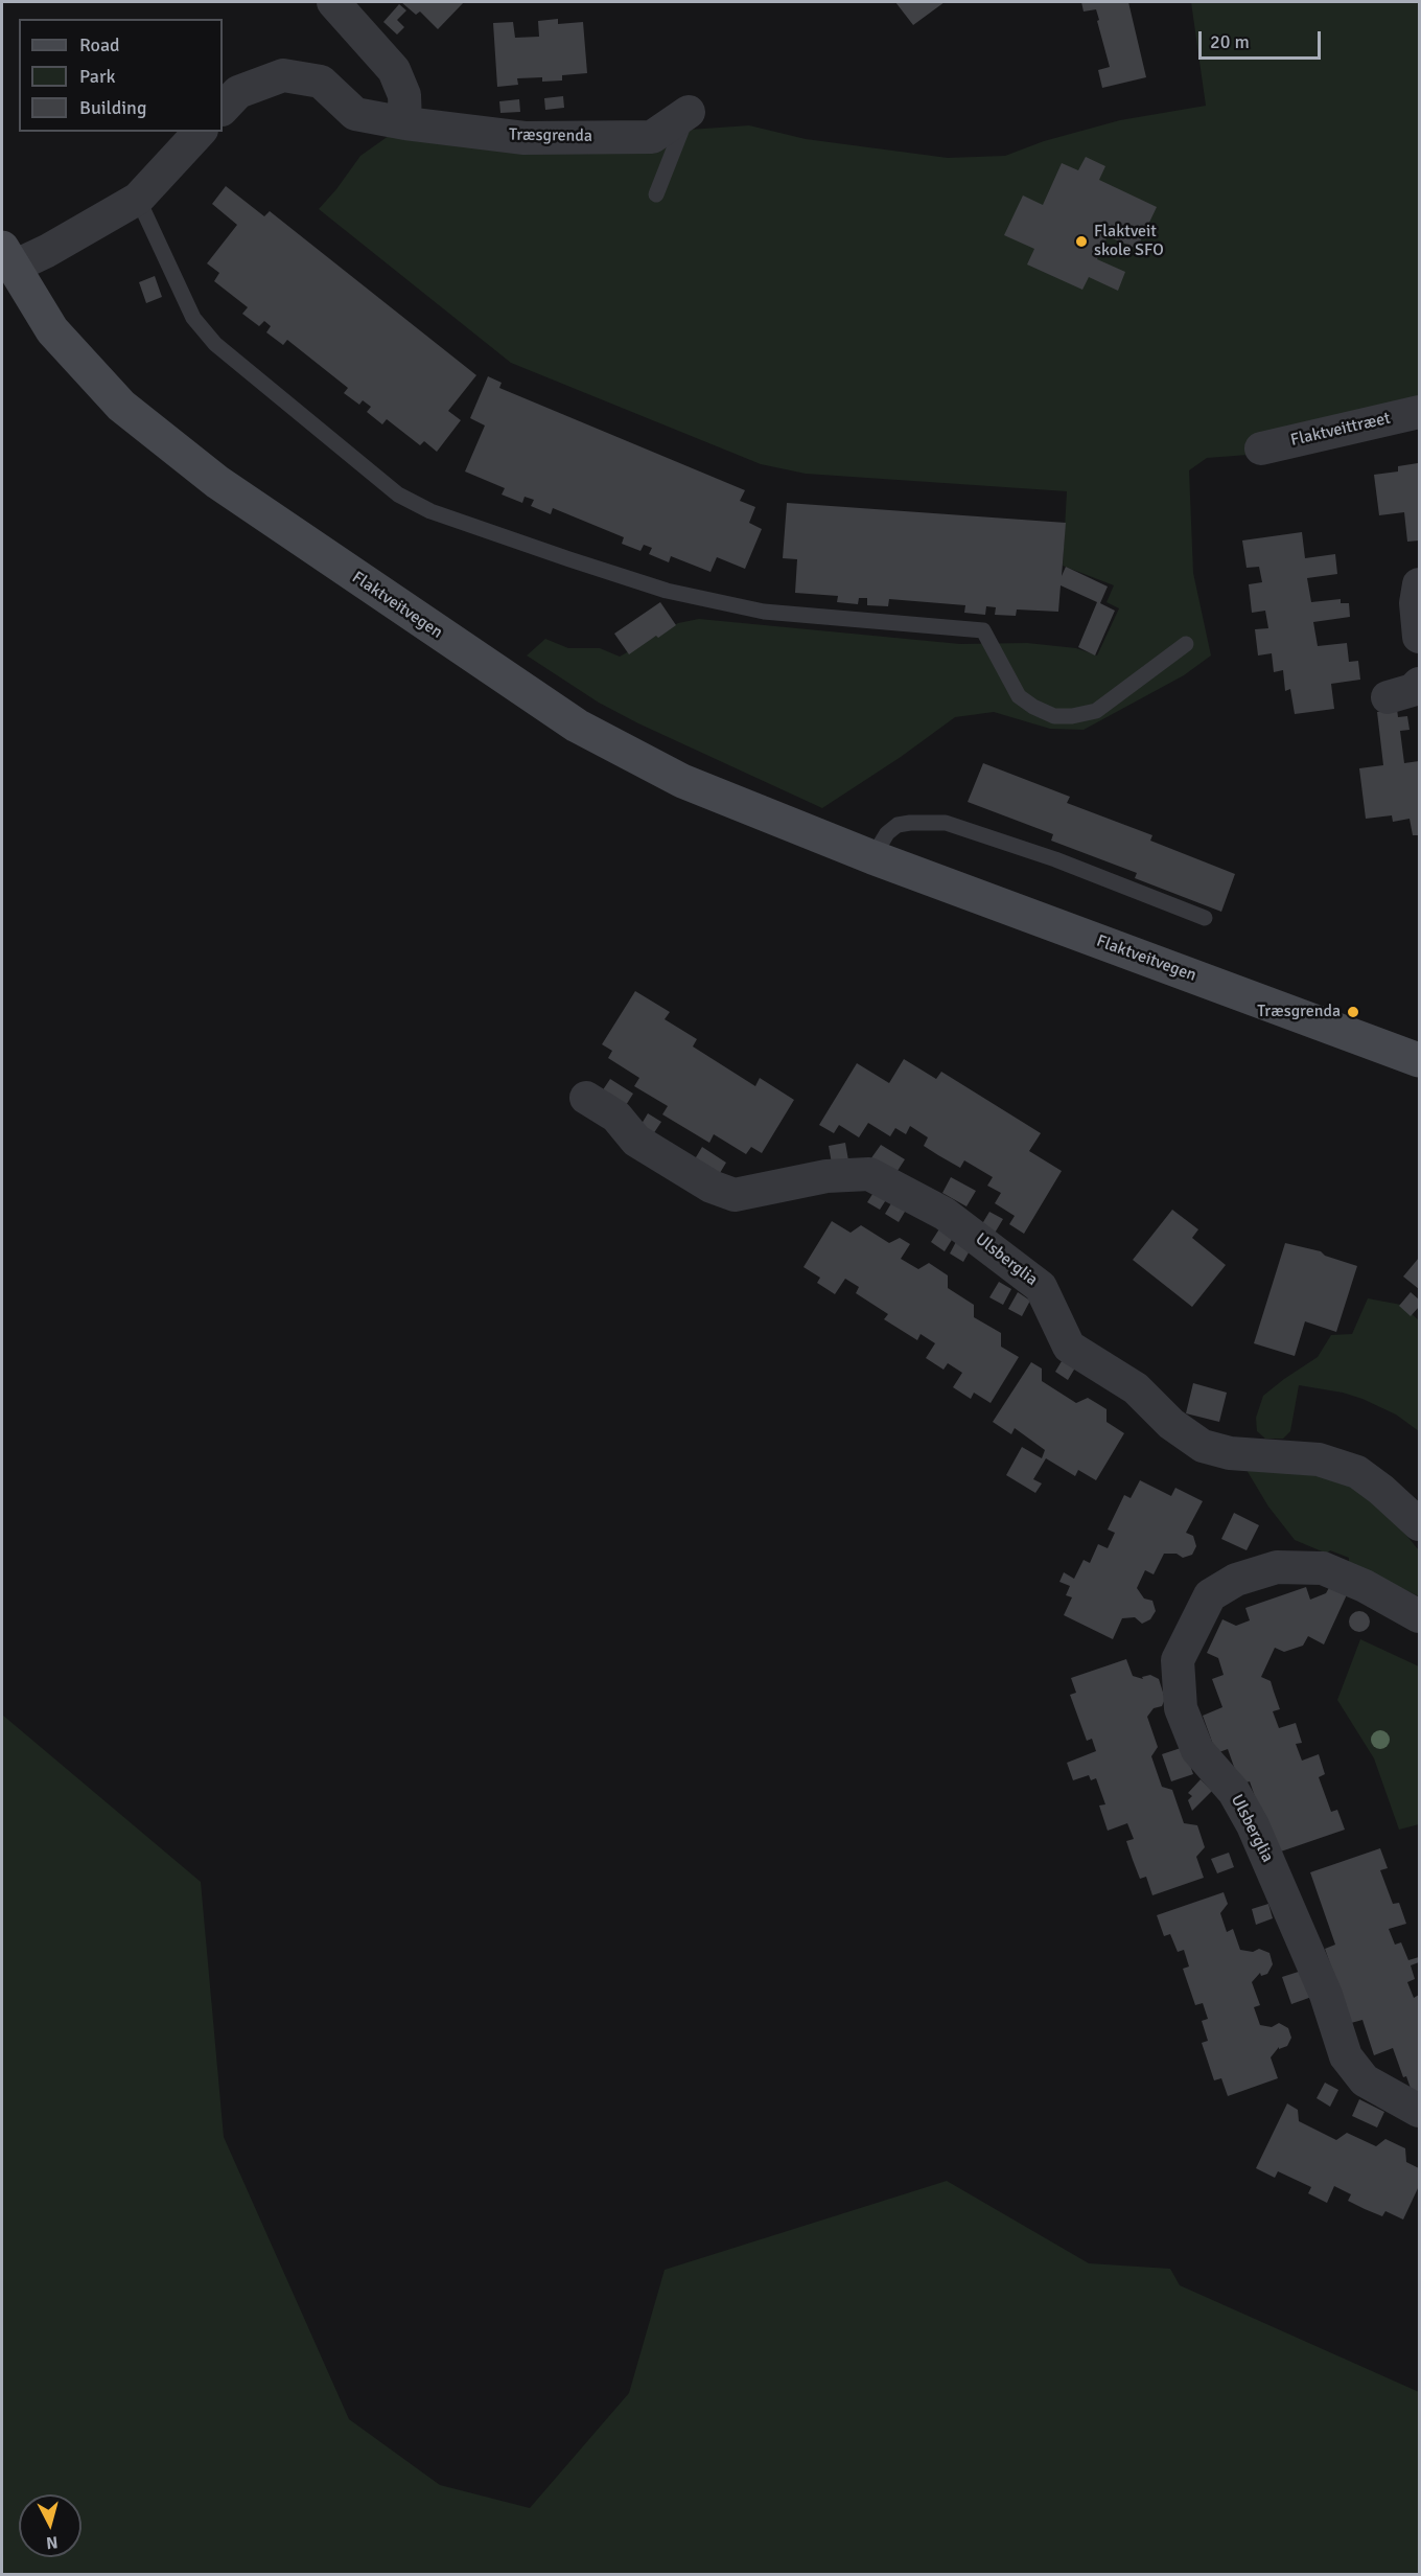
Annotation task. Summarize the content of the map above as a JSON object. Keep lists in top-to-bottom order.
{
  "streets": {
    "main road": ["Flaktveitvegen"],
    "street": ["Træsgrenda", "Flaktveittræet", "Ulsberglia"]
  },
  "places": ["Flaktveit skole SFO", "Træsgrenda"],
  "legend": ["Road", "Park", "Building"],
  "scale_bar": "20 m",
  "north": "bottom"
}
